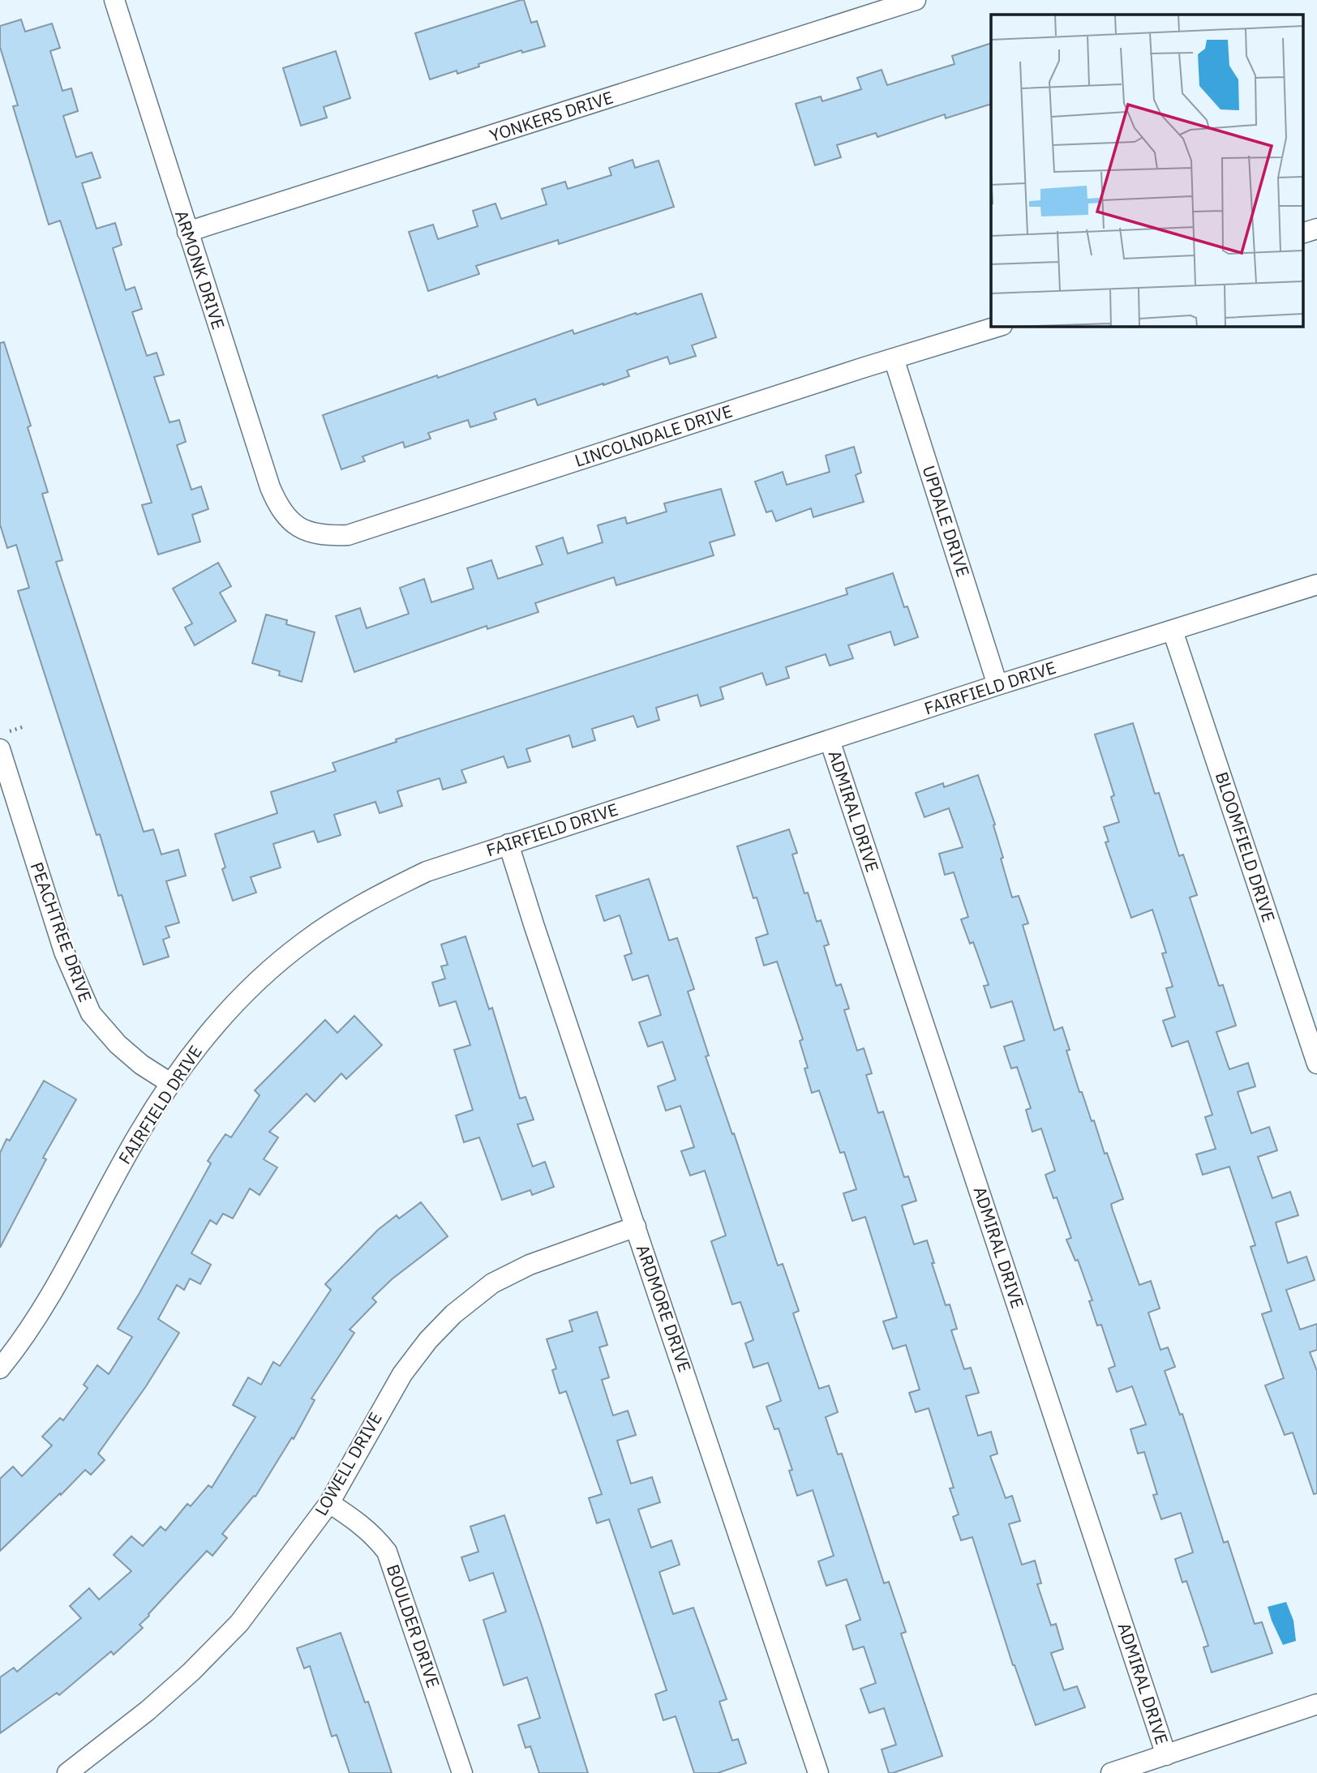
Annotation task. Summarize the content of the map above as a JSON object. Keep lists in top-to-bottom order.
{
  "streets": {
    "street": [
      "YONKERS DRIVE",
      "ARMONK DRIVE",
      "LINCOLNDALE DRIVE",
      "UPDALE DRIVE",
      "FAIRFIELD DRIVE",
      "ADMIRAL DRIVE",
      "BLOOMFIELD DRIVE",
      "PEACHTREE DRIVE",
      "ARDMORE DRIVE",
      "LOWELL DRIVE",
      "BOULDER DRIVE"
    ]
  },
  "crossings": [
    ["YONKERS DRIVE", "ARMONK DRIVE"],
    ["ARMONK DRIVE", "LINCOLNDALE DRIVE"],
    ["LINCOLNDALE DRIVE", "UPDALE DRIVE"],
    ["UPDALE DRIVE", "FAIRFIELD DRIVE"],
    ["FAIRFIELD DRIVE", "ADMIRAL DRIVE"],
    ["FAIRFIELD DRIVE", "BLOOMFIELD DRIVE"],
    ["FAIRFIELD DRIVE", "PEACHTREE DRIVE"],
    ["FAIRFIELD DRIVE", "ARDMORE DRIVE"],
    ["ARDMORE DRIVE", "LOWELL DRIVE"],
    ["LOWELL DRIVE", "BOULDER DRIVE"]
  ]
}
